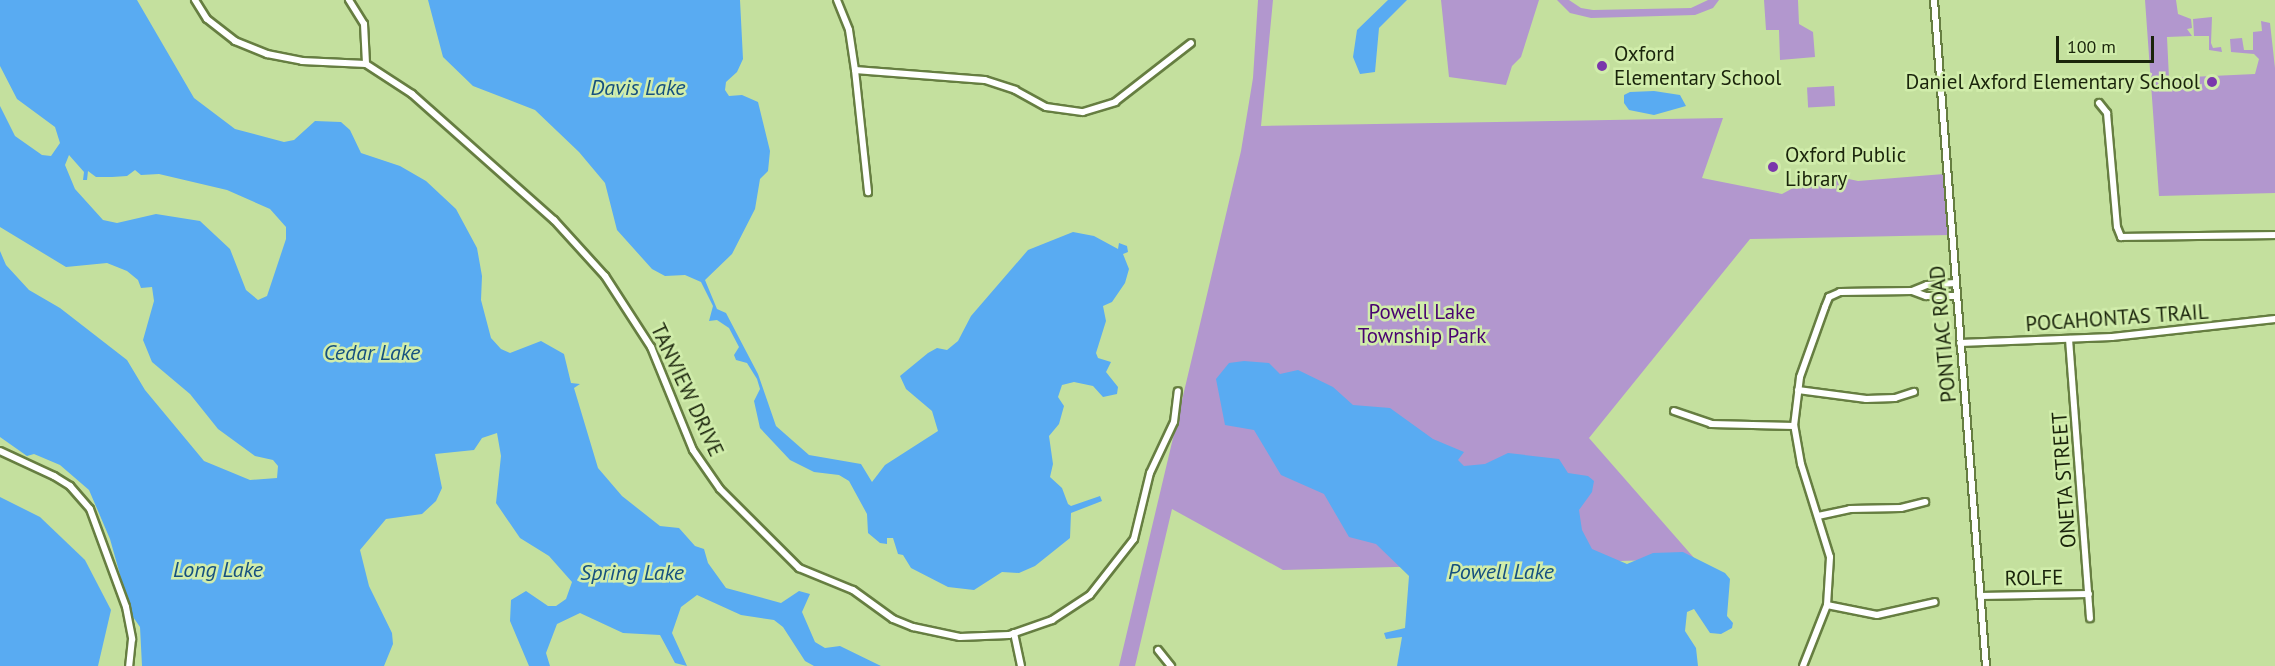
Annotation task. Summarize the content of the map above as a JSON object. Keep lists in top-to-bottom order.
{
  "streets": {
    "street": [
      "POCAHONTAS TRAIL",
      "PONTIAC ROAD",
      "TANVIEW DRIVE",
      "ONETA STREET",
      "ROLFE"
    ]
  },
  "crossings": [
    ["POCAHONTAS TRAIL", "PONTIAC ROAD"],
    ["POCAHONTAS TRAIL", "ONETA STREET"],
    ["PONTIAC ROAD", "ROLFE"],
    ["ONETA STREET", "ROLFE"]
  ],
  "water": [
    "Davis Lake",
    "Cedar Lake",
    "Long Lake",
    "Powell Lake",
    "Spring Lake"
  ],
  "parks": ["Powell Lake Township Park"],
  "places": ["Oxford Elementary School", "Daniel Axford Elementary School", "Oxford Public Library"],
  "scale_bar": "100 m"
}
